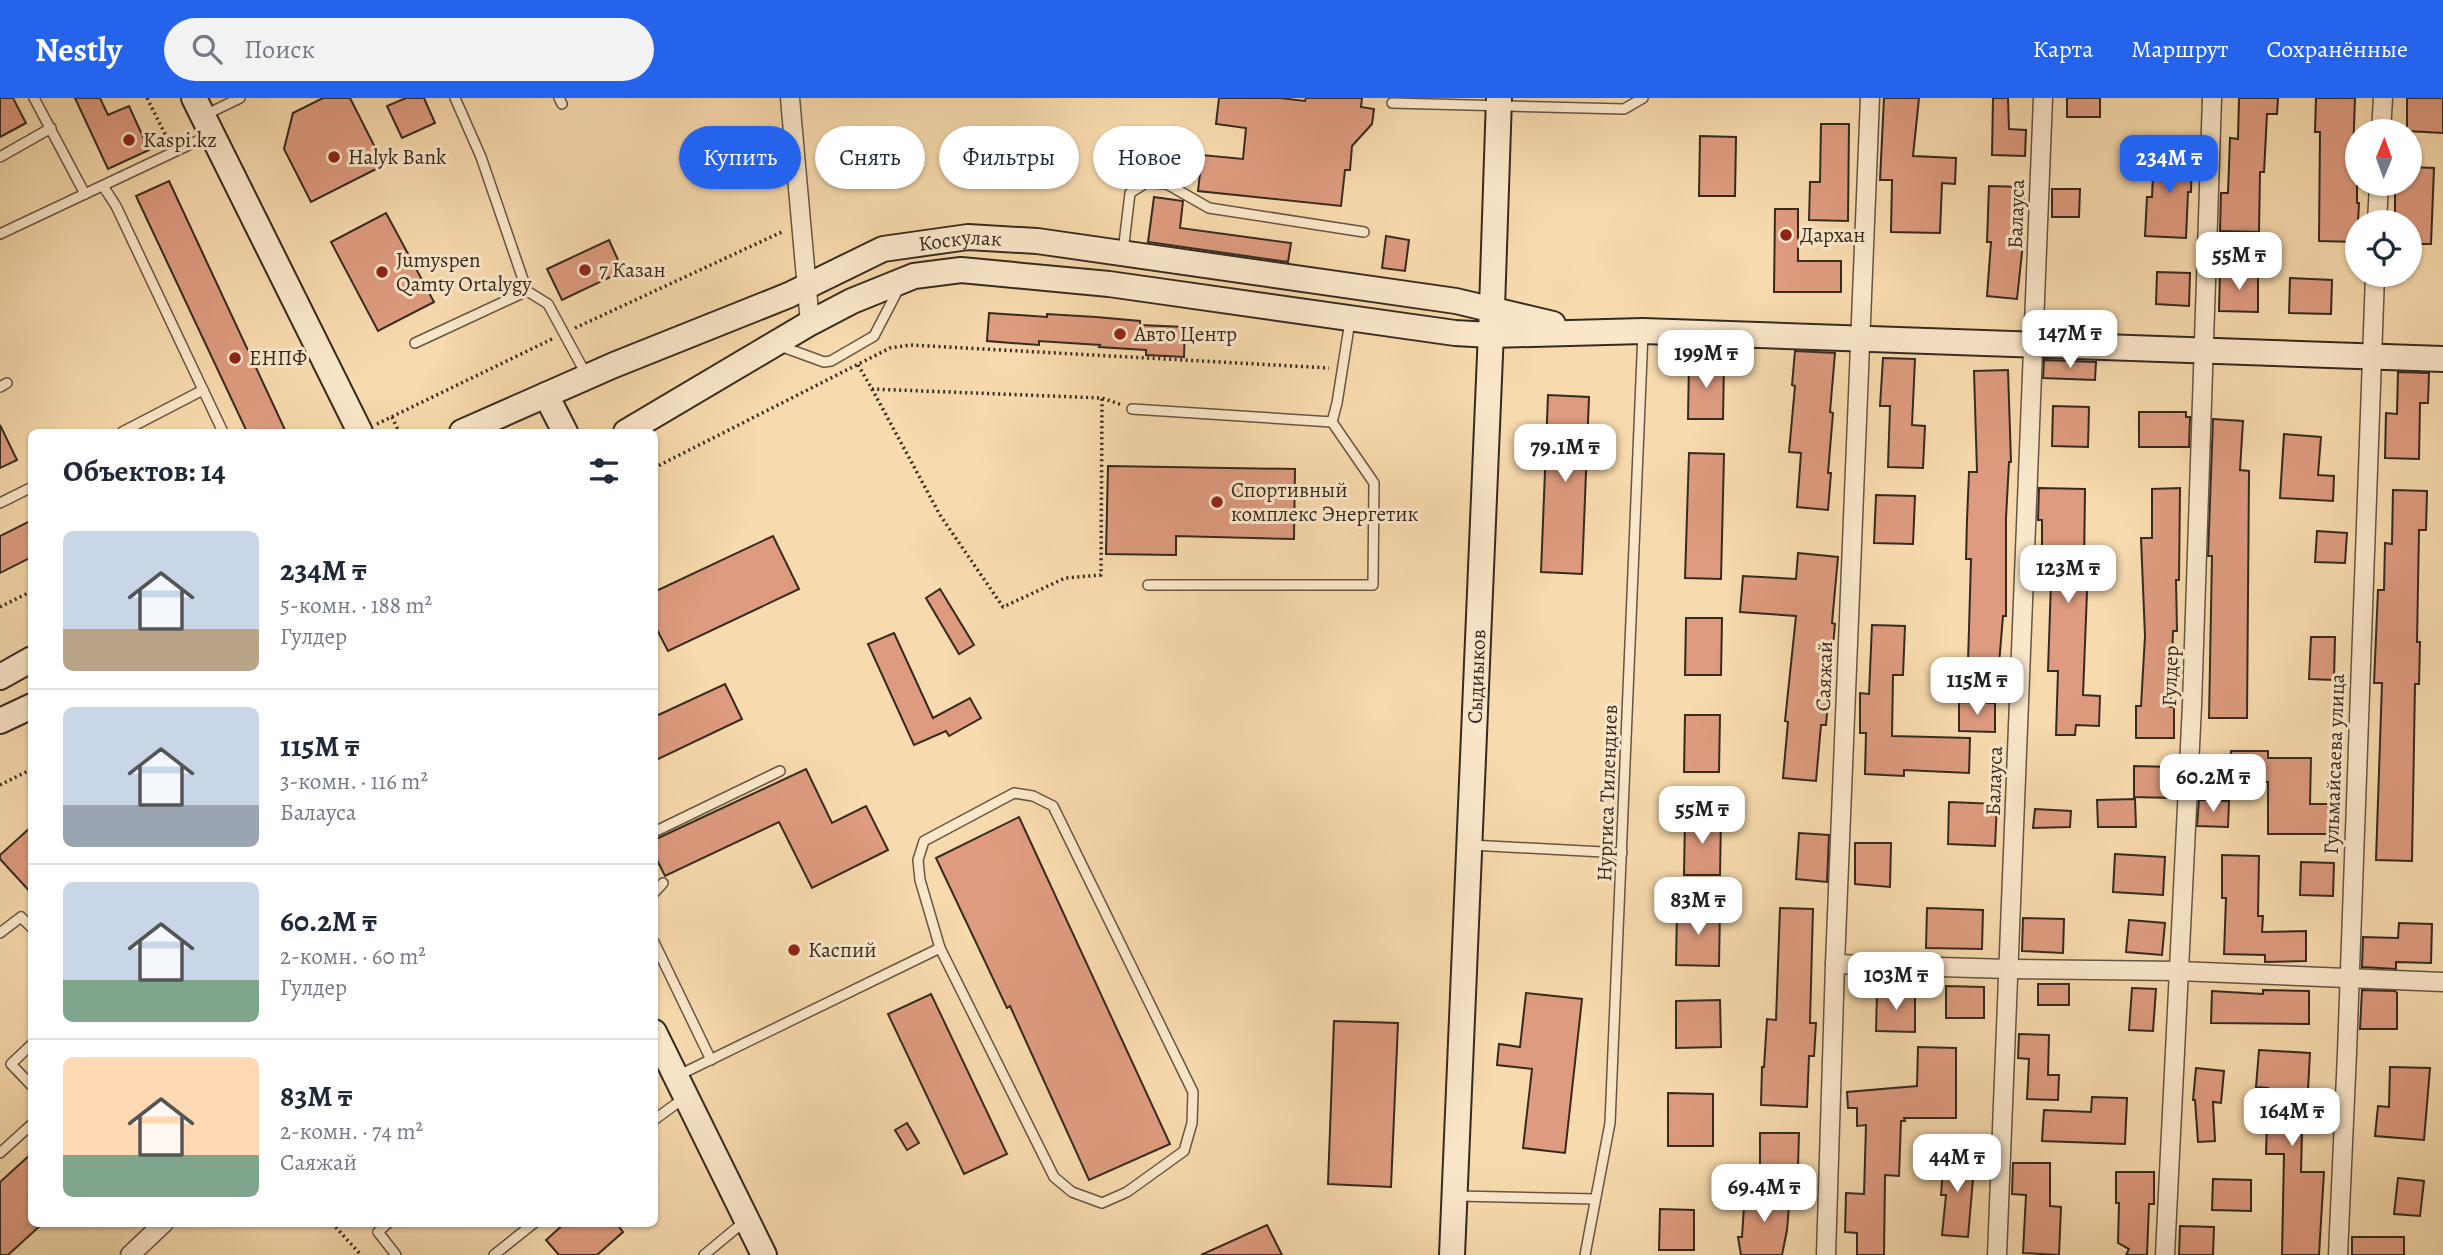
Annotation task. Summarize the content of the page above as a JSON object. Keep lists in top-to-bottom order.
{
  "streets": {
    "street": [
      "Балауса",
      "Коскулак",
      "Саяжай",
      "Гулдер",
      "Сыдиыков",
      "Гульмайсаева улица"
    ],
    "lane": ["Нургиса Тилендиев"]
  },
  "crossings": [
    ["Коскулак", "Сыдиыков"],
    ["Коскулак", "Нургиса Тилендиев"]
  ],
  "places": [
    "Kaspi.kz",
    "Halyk Bank",
    "Дархан",
    "7 Казан",
    "Jumyspen Qamty Ortalygy",
    "Авто Центр",
    "ЕНПФ",
    "Спортивный комплекс Энергетик",
    "Каспий"
  ],
  "north": "top",
  "page": {
    "header": "Nestly",
    "search": "Поиск",
    "nav": ["Карта", "Маршрут", "Сохранённые"],
    "chip": [
      "Купить",
      "Снять",
      "Фильтры",
      "Новое"
    ],
    "price": [
      "234M ₸",
      "55M ₸",
      "147M ₸",
      "199M ₸",
      "79.1M ₸",
      "123M ₸",
      "115M ₸",
      "60.2M ₸",
      "55M ₸",
      "83M ₸",
      "103M ₸",
      "164M ₸",
      "44M ₸",
      "69.4M ₸"
    ],
    "heading": "Объектов: 14",
    "list": [
      {
        "name": "234M ₸",
        "note": "5-комн. · 188 m² · Гулдер"
      },
      {
        "name": "115M ₸",
        "note": "3-комн. · 116 m² · Балауса"
      },
      {
        "name": "60.2M ₸",
        "note": "2-комн. · 60 m² · Гулдер"
      },
      {
        "name": "83M ₸",
        "note": "2-комн. · 74 m² · Саяжай"
      }
    ]
  }
}
